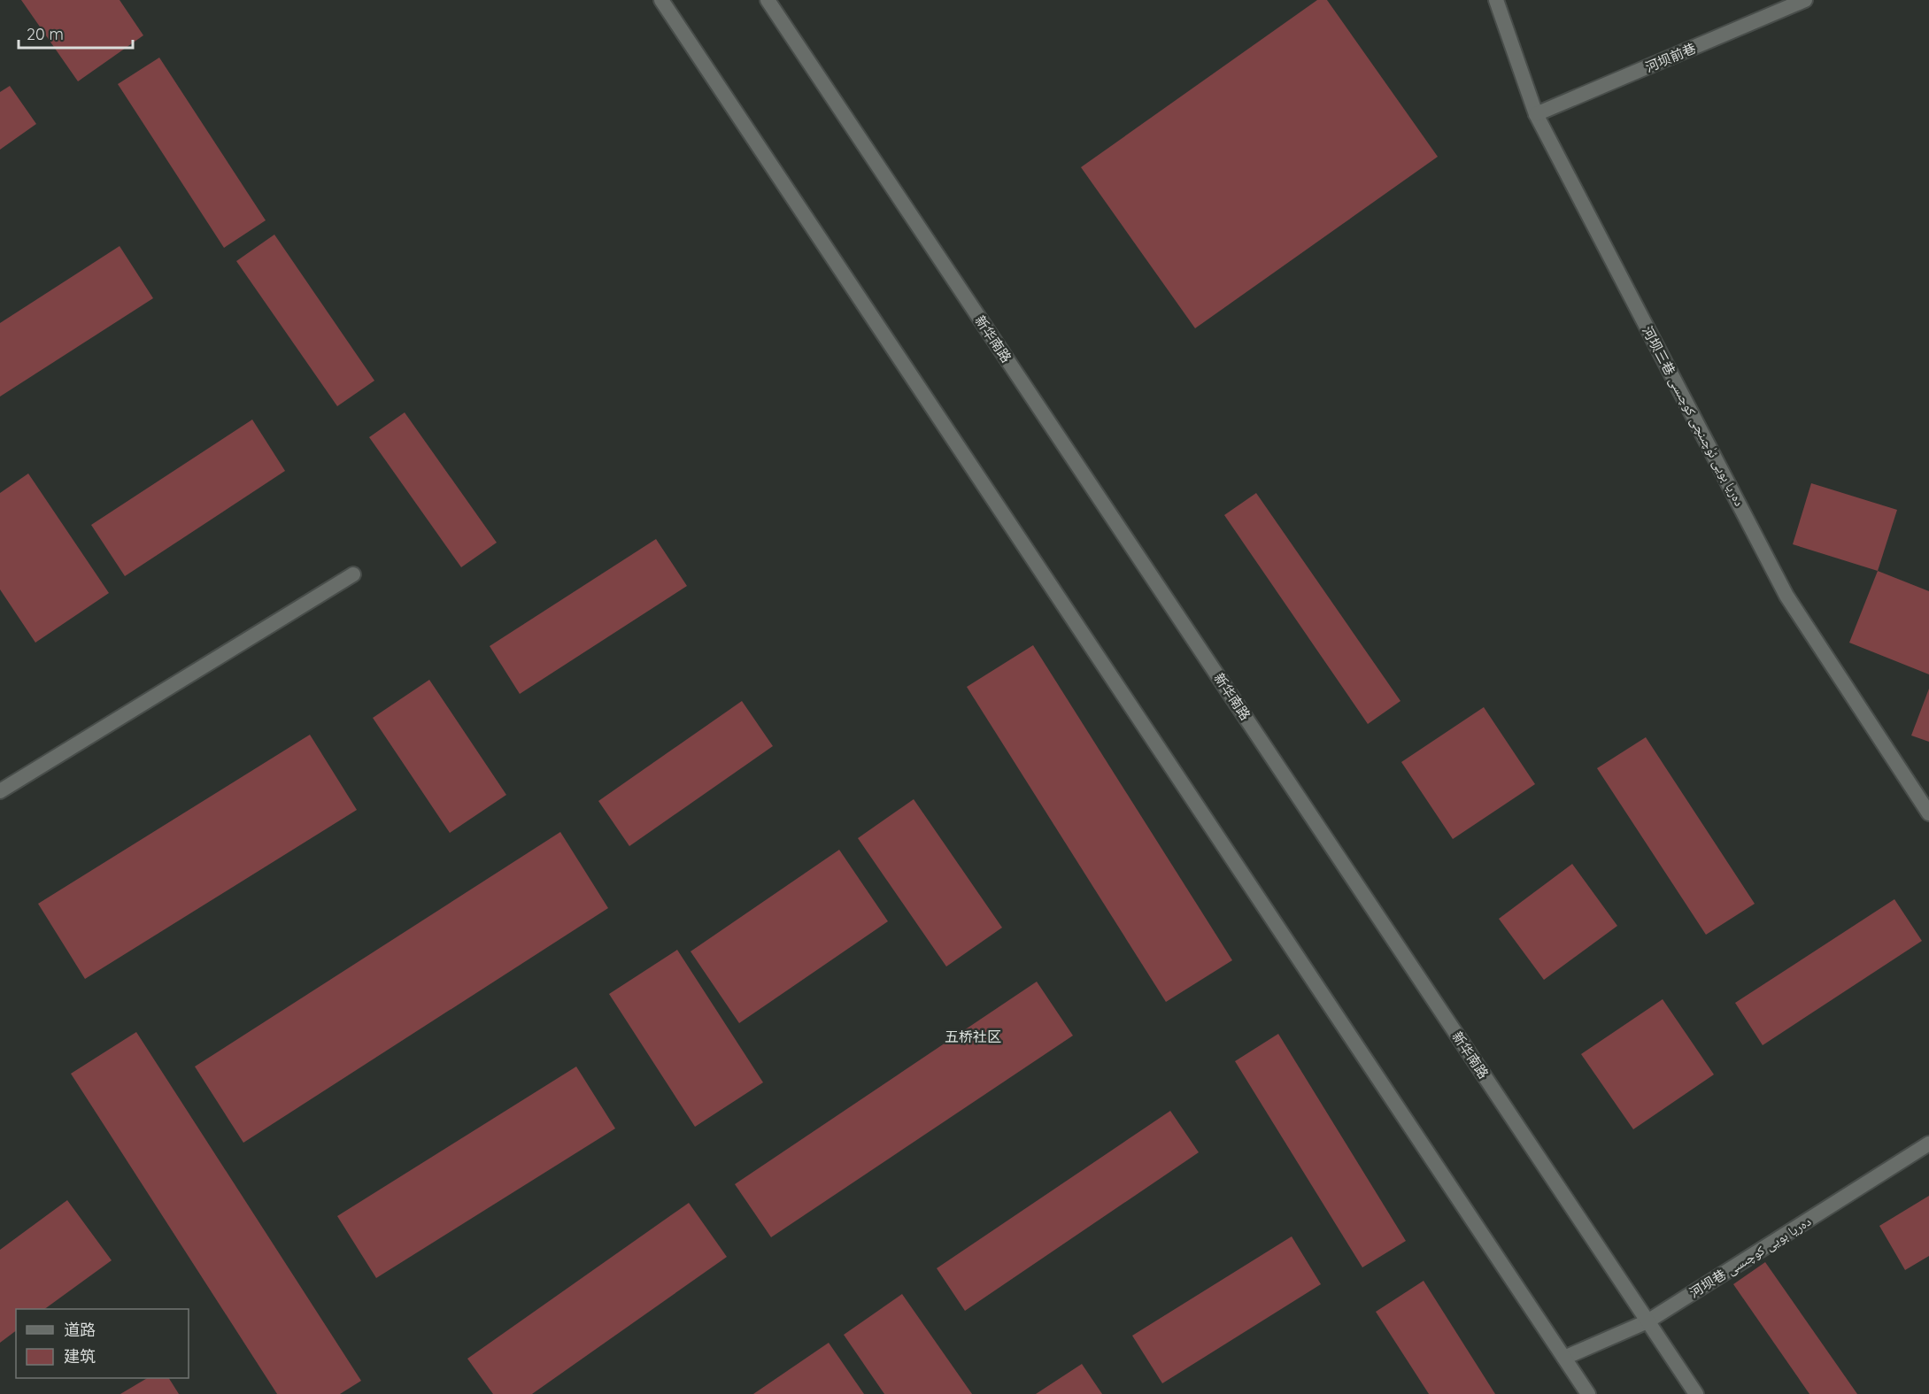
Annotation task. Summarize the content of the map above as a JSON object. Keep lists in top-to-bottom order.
{
  "streets": {
    "main road": [
      "河坝前巷",
      "新华南路",
      "河坝三巷 دەريا بويى ئۈچىنچى كوچىسى",
      "河坝巷 دەريا بويى كوچىسى"
    ]
  },
  "crossings": [
    ["河坝前巷", "河坝三巷 دەريا بويى ئۈچىنچى كوچىسى"],
    ["新华南路", "河坝巷 دەريا بويى كوچىسى"]
  ],
  "districts": ["五桥社区"],
  "legend": ["道路", "建筑"],
  "scale_bar": "20 m"
}
